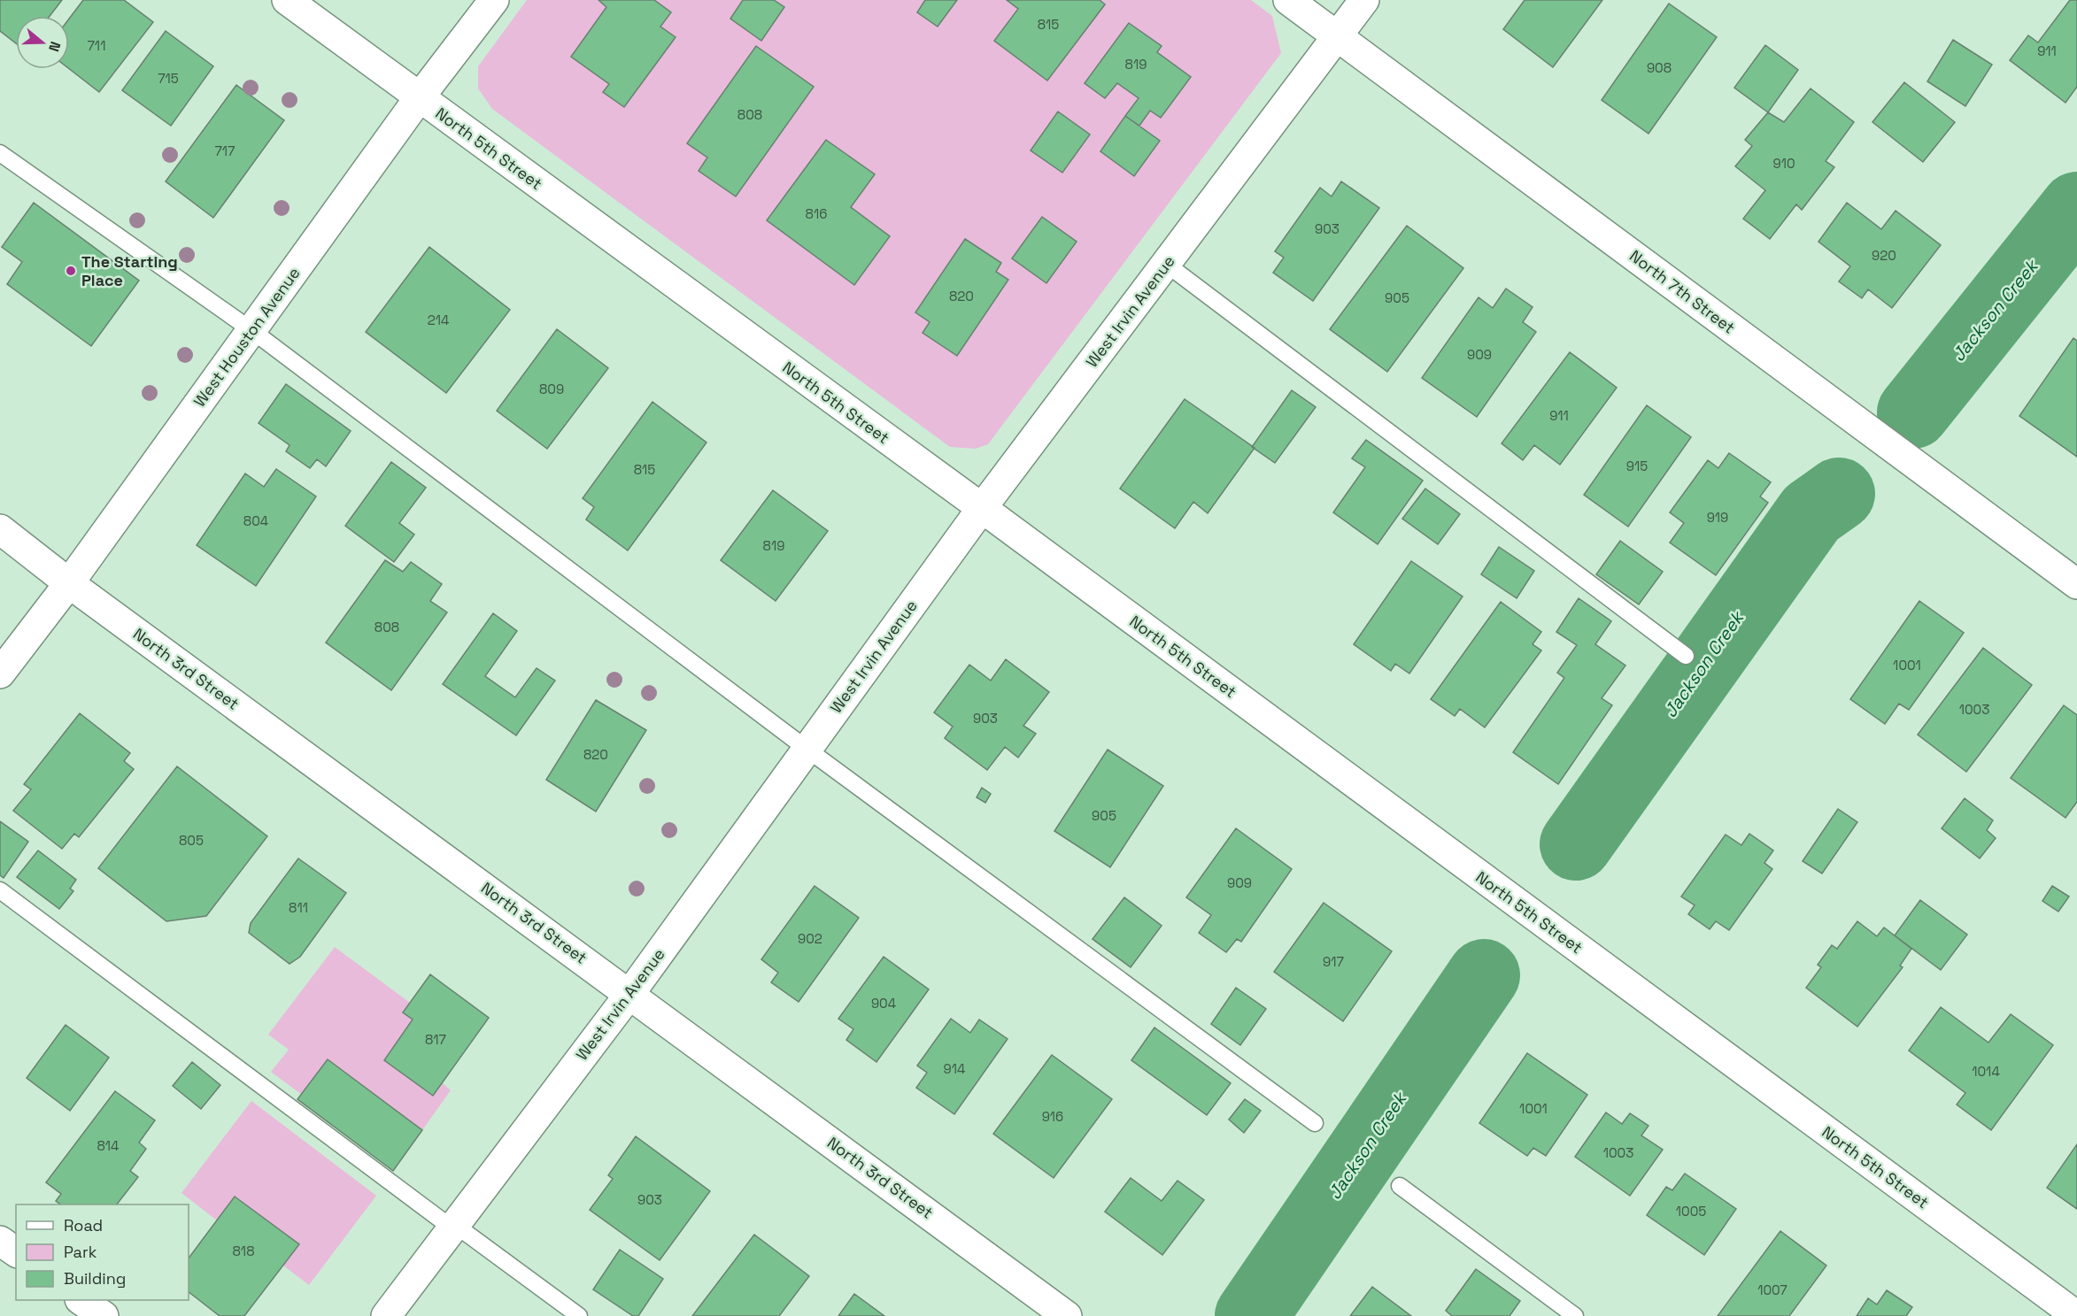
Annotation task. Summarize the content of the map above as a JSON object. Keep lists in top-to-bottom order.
{
  "streets": {
    "street": [
      "North 5th Street",
      "North 7th Street",
      "West Irvin Avenue",
      "West Houston Avenue",
      "North 3rd Street"
    ]
  },
  "crossings": [
    ["North 5th Street", "West Irvin Avenue"],
    ["North 5th Street", "West Houston Avenue"],
    ["North 7th Street", "West Irvin Avenue"],
    ["West Irvin Avenue", "North 3rd Street"],
    ["West Houston Avenue", "North 3rd Street"]
  ],
  "water": ["Jackson Creek"],
  "places": ["The Starting Place"],
  "house_numbers": [
    "815",
    "711",
    "911",
    "819",
    "908",
    "715",
    "808",
    "717",
    "910",
    "816",
    "903",
    "920",
    "820",
    "905",
    "214",
    "909",
    "809",
    "911",
    "915",
    "815",
    "919",
    "804",
    "819",
    "808",
    "1001",
    "1003",
    "903",
    "820",
    "905",
    "805",
    "909",
    "811",
    "902",
    "917",
    "904",
    "817",
    "914",
    "1014",
    "1001",
    "916",
    "814",
    "1003",
    "903",
    "1005",
    "818",
    "1007"
  ],
  "legend": ["Road", "Park", "Building"],
  "north": "right"
}
